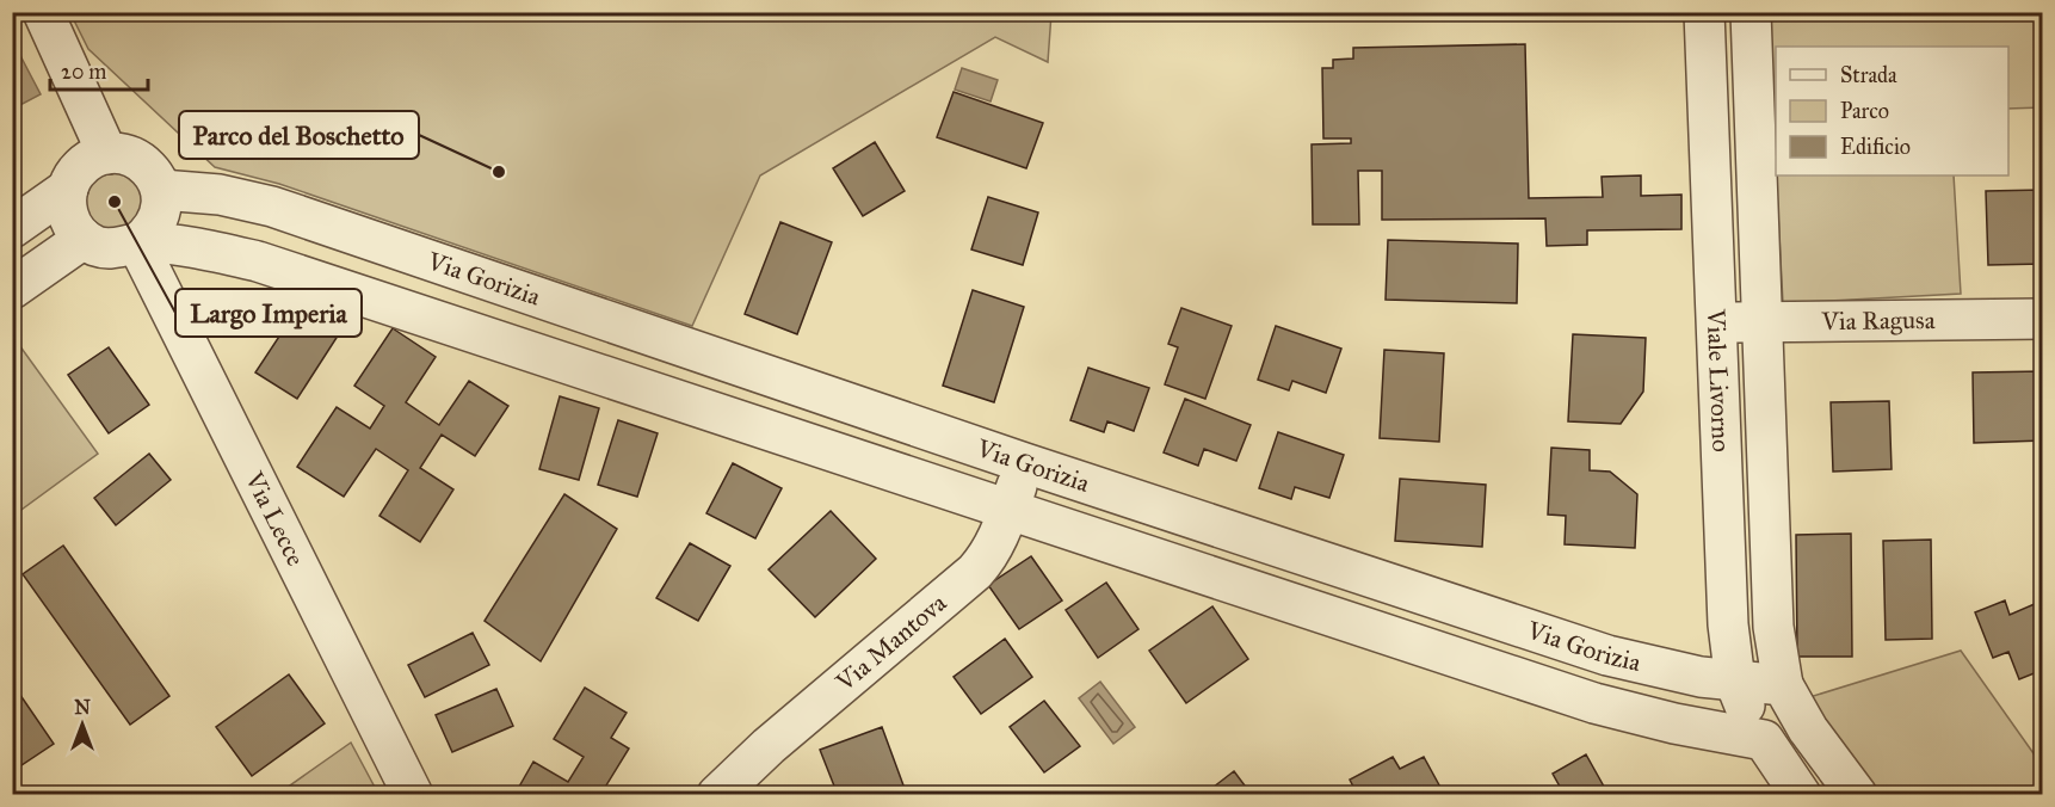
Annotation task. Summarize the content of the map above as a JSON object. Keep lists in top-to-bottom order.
{
  "streets": {
    "street": [
      "Via Gorizia",
      "Via Ragusa",
      "Viale Livorno",
      "Via Lecce",
      "Via Mantova"
    ]
  },
  "crossings": [
    ["Via Gorizia", "Viale Livorno"],
    ["Via Gorizia", "Via Lecce"],
    ["Via Gorizia", "Via Mantova"],
    ["Via Ragusa", "Viale Livorno"]
  ],
  "places": ["Parco del Boschetto", "Largo Imperia"],
  "legend": ["Strada", "Parco", "Edificio"],
  "scale_bar": "20 m",
  "north": "top"
}
